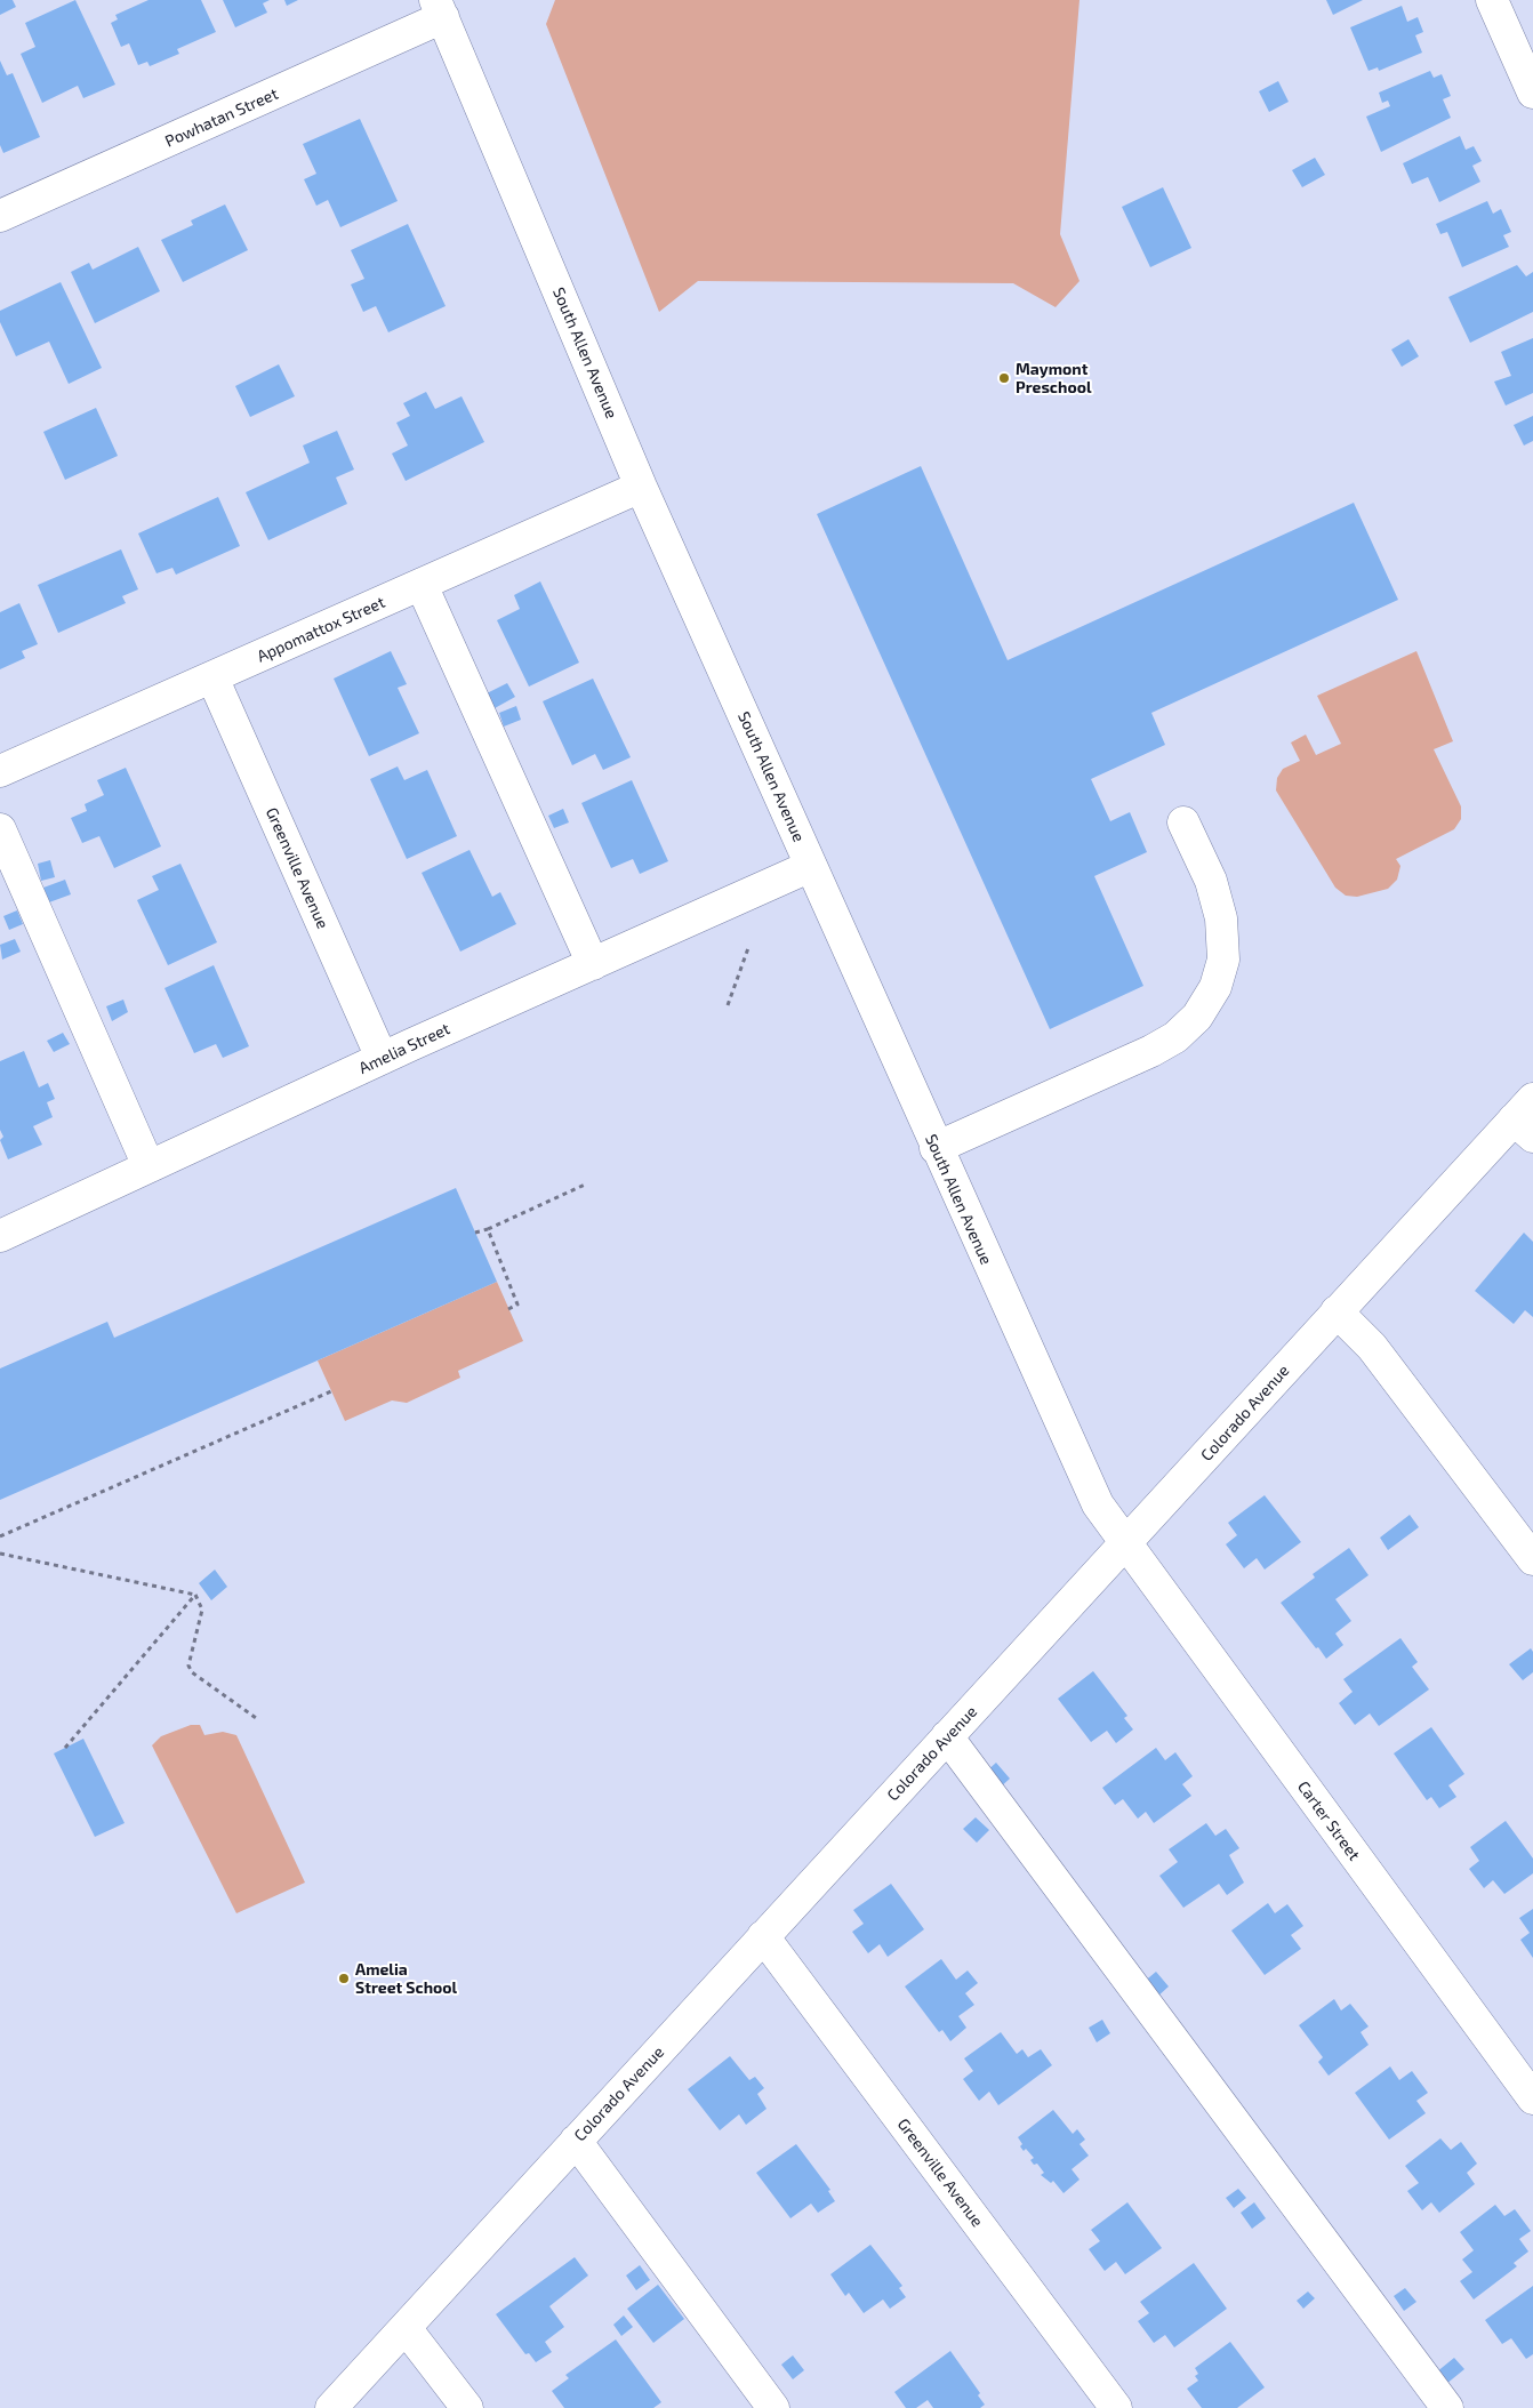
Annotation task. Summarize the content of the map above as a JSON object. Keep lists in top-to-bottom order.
{
  "streets": {
    "street": [
      "Powhatan Street",
      "South Allen Avenue",
      "Appomattox Street",
      "Greenville Avenue",
      "Amelia Street",
      "Colorado Avenue",
      "Carter Street"
    ]
  },
  "crossings": [
    ["Powhatan Street", "South Allen Avenue"],
    ["South Allen Avenue", "Appomattox Street"],
    ["South Allen Avenue", "Amelia Street"],
    ["South Allen Avenue", "Colorado Avenue"],
    ["South Allen Avenue", "Carter Street"],
    ["Appomattox Street", "Greenville Avenue"],
    ["Greenville Avenue", "Amelia Street"],
    ["Greenville Avenue", "Colorado Avenue"],
    ["Colorado Avenue", "Carter Street"]
  ],
  "places": ["Maymont Preschool", "Amelia Street School"]
}
